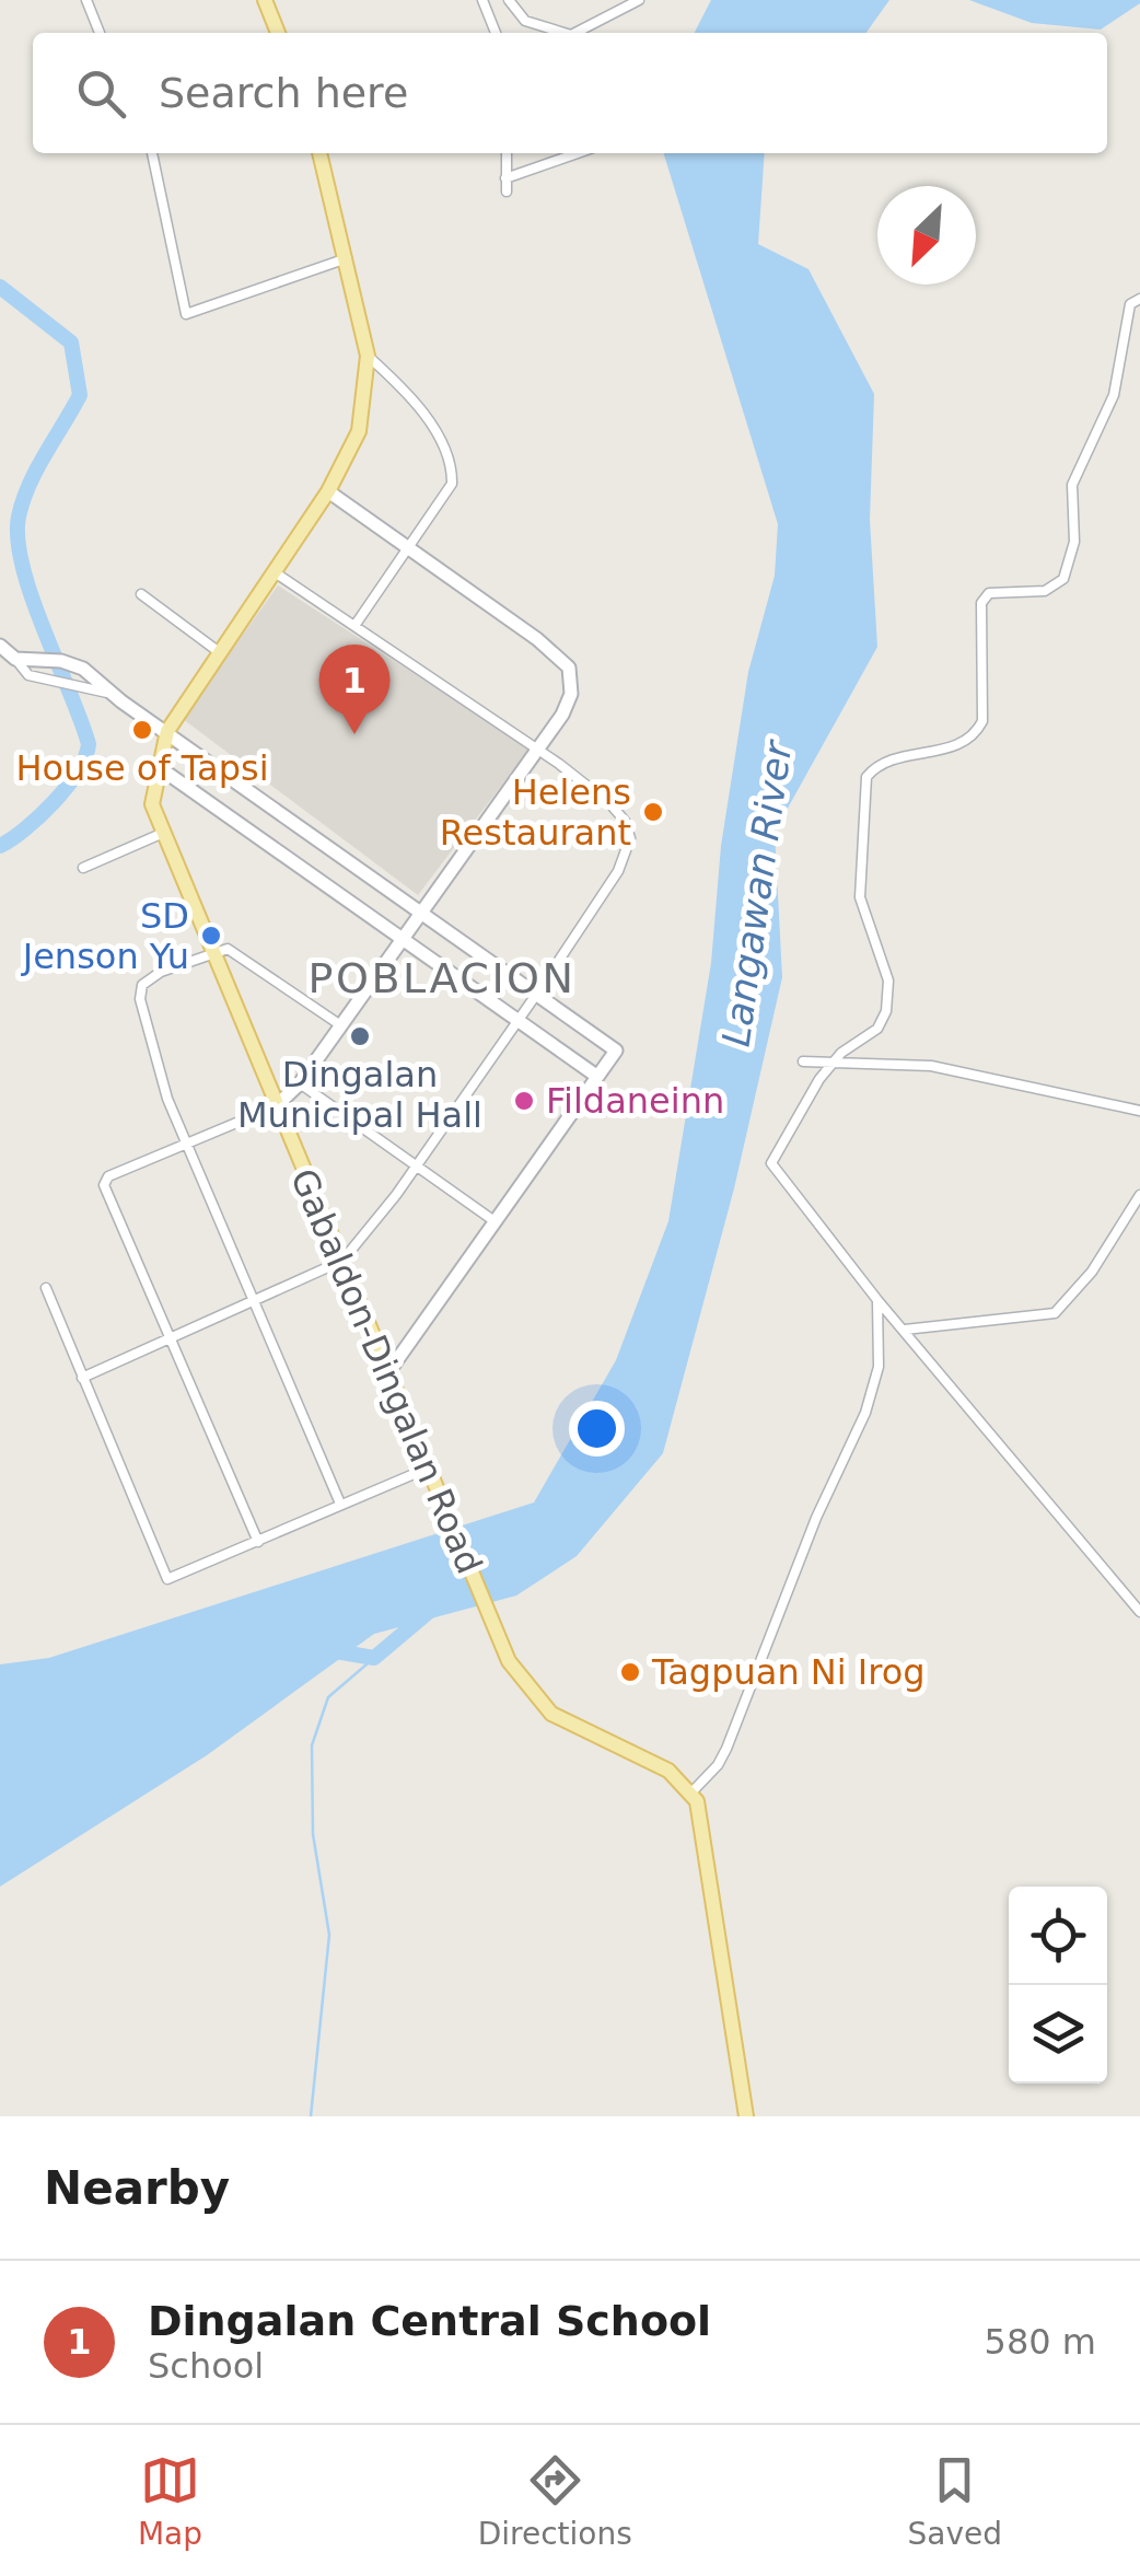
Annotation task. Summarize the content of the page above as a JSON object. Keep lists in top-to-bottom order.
{
  "streets": {
    "main road": ["Gabaldon-Dingalan Road"]
  },
  "districts": ["POBLACION"],
  "water": ["Langawan River"],
  "places": [
    "House of Tapsi",
    "Helens Restaurant",
    "SD Jenson Yu",
    "Dingalan Municipal Hall",
    "Fildaneinn",
    "Tagpuan Ni Irog"
  ],
  "north": "bottom left",
  "page": {
    "search": "Search here",
    "pins": "1",
    "heading": "Nearby",
    "list": [
      {
        "mark": "1",
        "name": "Dingalan Central School",
        "note": "School",
        "value": "580 m"
      }
    ],
    "nav": ["Map", "Directions", "Saved"]
  }
}
